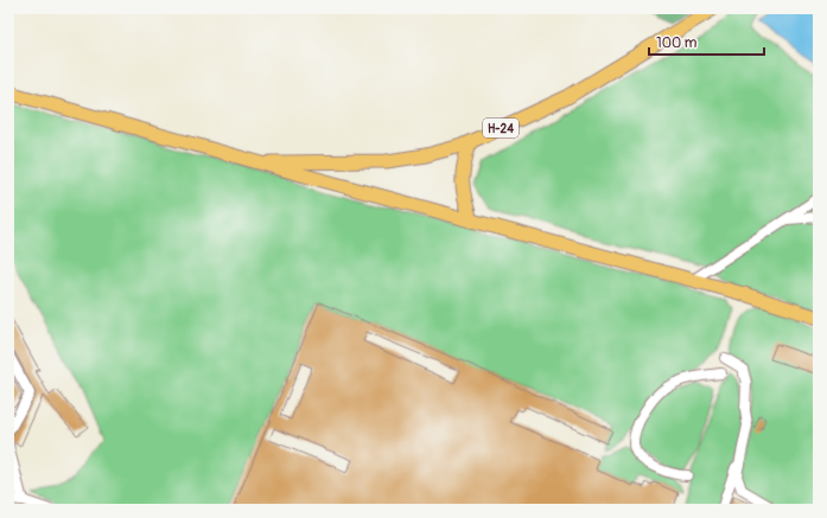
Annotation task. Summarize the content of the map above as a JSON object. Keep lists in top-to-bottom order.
{
  "streets": {
    "main road": ["Н-24"]
  },
  "scale_bar": "100 m"
}
